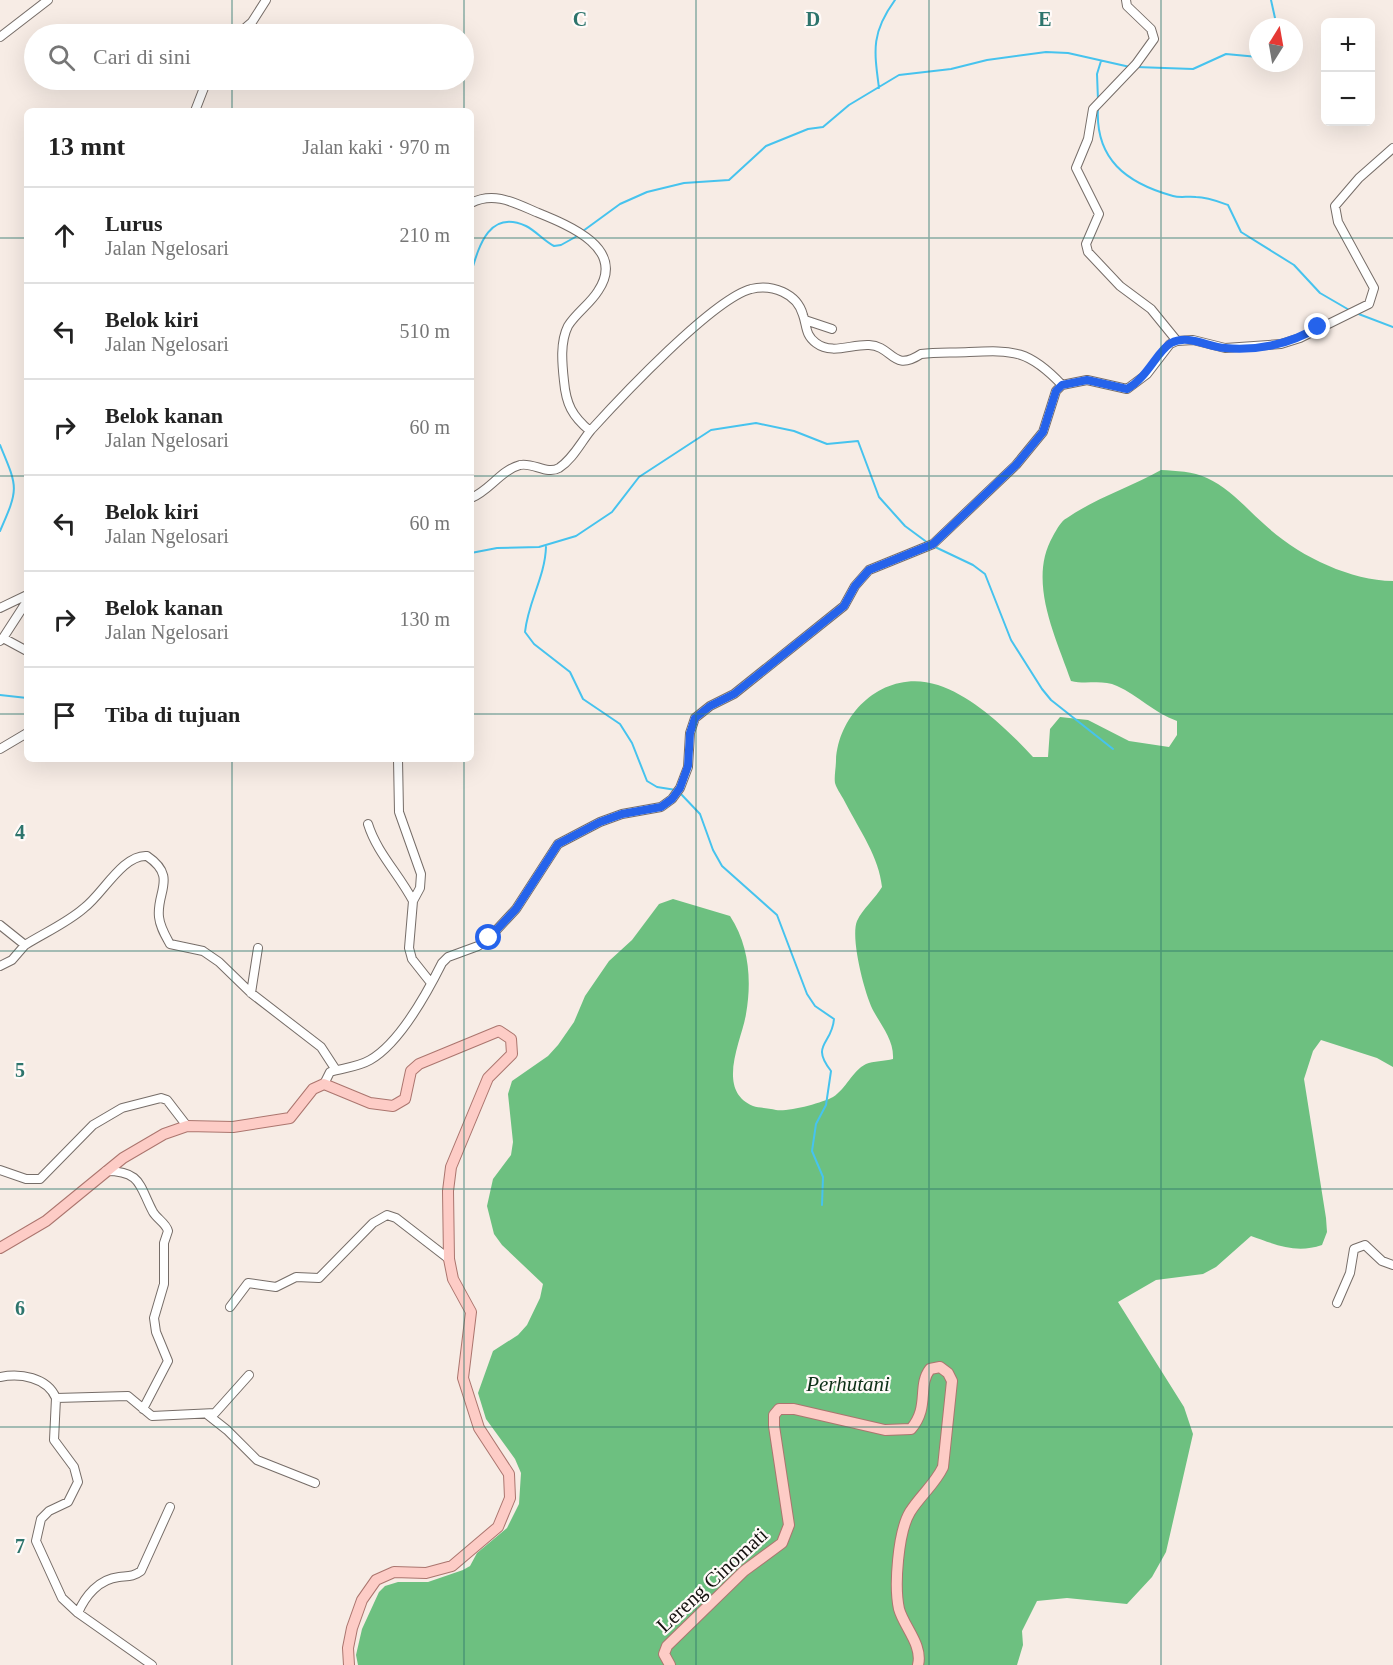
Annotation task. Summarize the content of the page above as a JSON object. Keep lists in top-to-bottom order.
{
  "streets": {
    "main road": ["Lereng Cinomati"]
  },
  "parks": ["Perhutani"],
  "north": "top",
  "page": {
    "map_buttons": ["+", "−"],
    "search": "Cari di sini",
    "heading": ["13 mnt", "Jalan kaki · 970 m"],
    "list": [
      ["Lurus", "Jalan Ngelosari", "210 m"],
      ["Belok kiri", "Jalan Ngelosari", "510 m"],
      ["Belok kanan", "Jalan Ngelosari", "60 m"],
      ["Belok kiri", "Jalan Ngelosari", "60 m"],
      ["Belok kanan", "Jalan Ngelosari", "130 m"],
      "Tiba di tujuan"
    ]
  },
  "grid": {
    "columns": ["C", "D", "E"],
    "rows": [
      "4",
      "5",
      "6",
      "7"
    ]
  }
}
